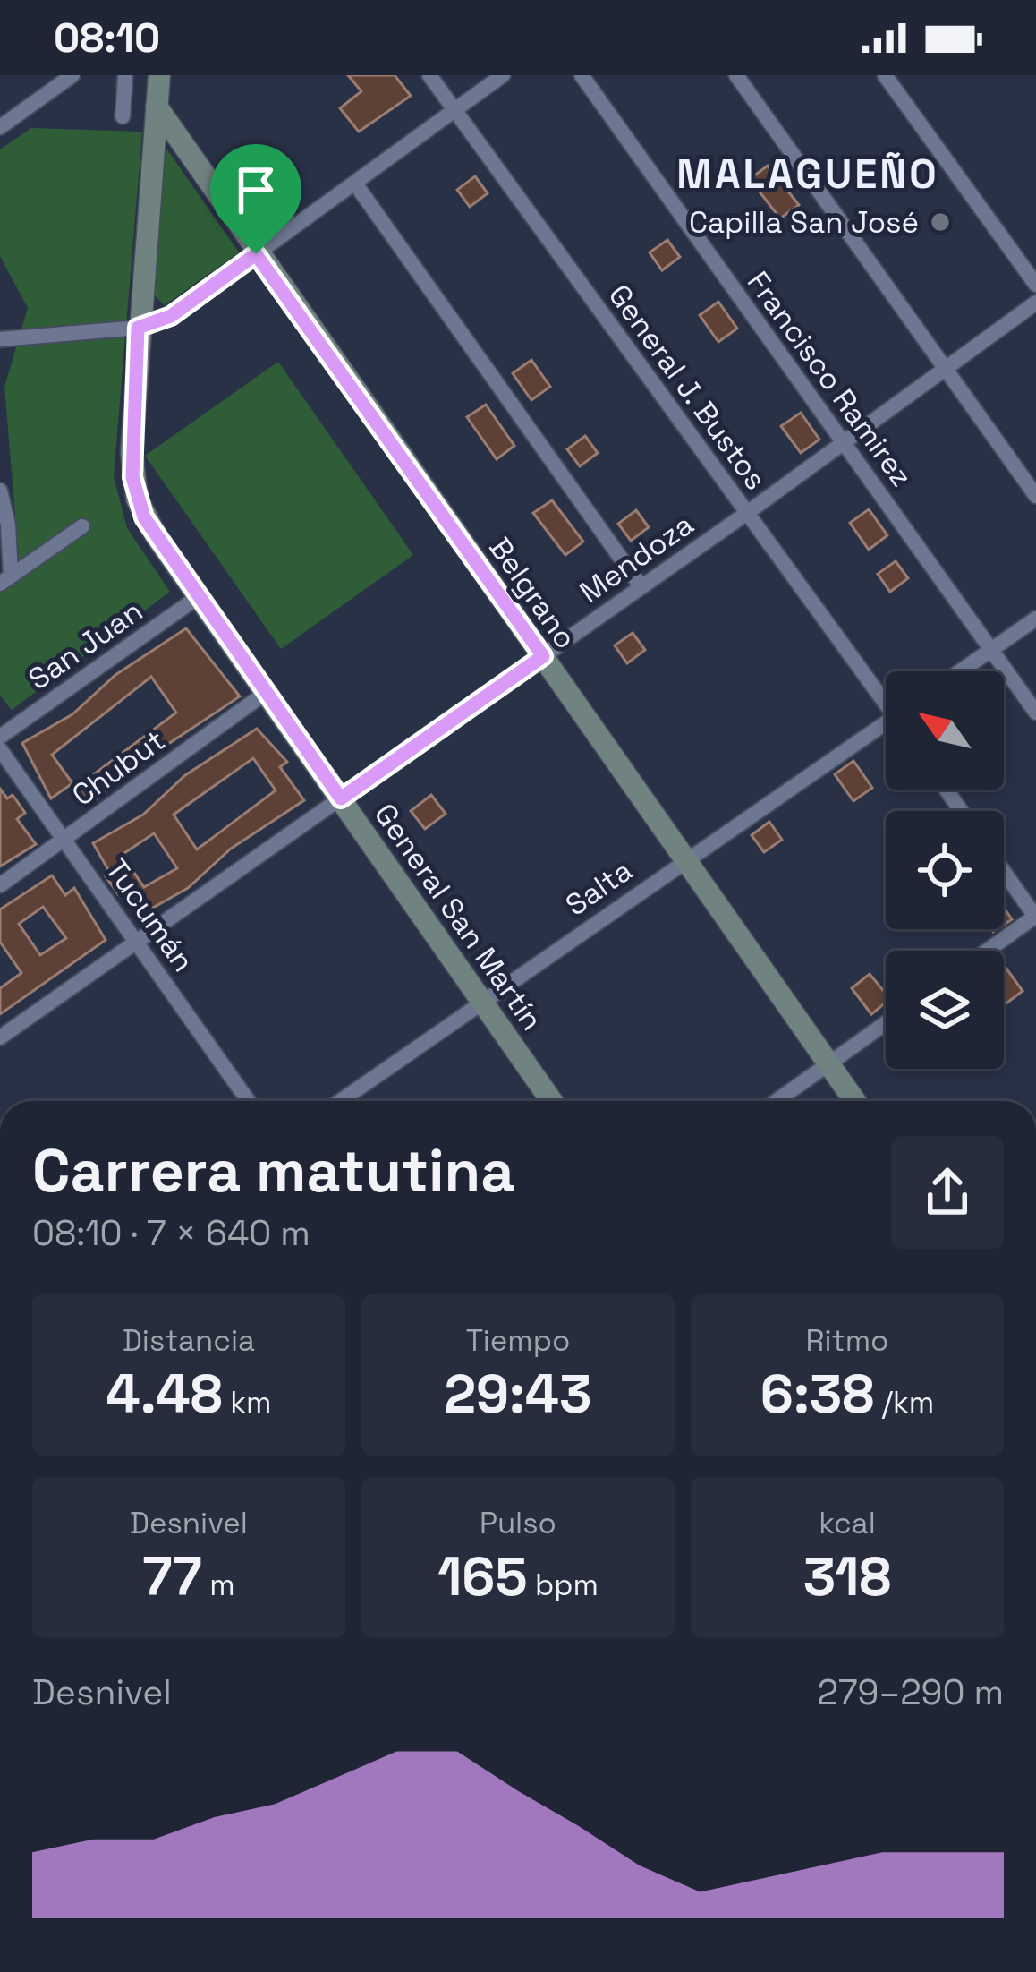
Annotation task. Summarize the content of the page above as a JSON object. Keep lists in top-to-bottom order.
{
  "streets": {
    "main road": ["Belgrano", "General San Martín"],
    "street": [
      "Francisco Ramirez",
      "General J. Bustos",
      "Mendoza",
      "San Juan",
      "Chubut",
      "Salta",
      "Tucumán"
    ]
  },
  "crossings": [
    ["Francisco Ramirez", "Mendoza"],
    ["General J. Bustos", "Mendoza"],
    ["Mendoza", "Belgrano"],
    ["Mendoza", "Tucumán"],
    ["Mendoza", "General San Martín"],
    ["Belgrano", "Salta"],
    ["Belgrano", "General San Martín"],
    ["San Juan", "General San Martín"],
    ["Chubut", "Tucumán"],
    ["Chubut", "General San Martín"],
    ["Salta", "General San Martín"]
  ],
  "districts": ["MALAGUEÑO"],
  "places": ["Capilla San José"],
  "north": "top left",
  "page": {
    "status": "08:10",
    "heading": ["Carrera matutina", "08:10 · 7 × 640 m"],
    "stats": [
      ["Distancia", "4.48 km"],
      ["Tiempo", "29:43"],
      ["Ritmo", "6:38 /km"],
      ["Desnivel", "77 m"],
      ["Pulso", "165 bpm"],
      ["kcal", "318"]
    ],
    "chart": ["Desnivel", "279–290 m"]
  }
}
